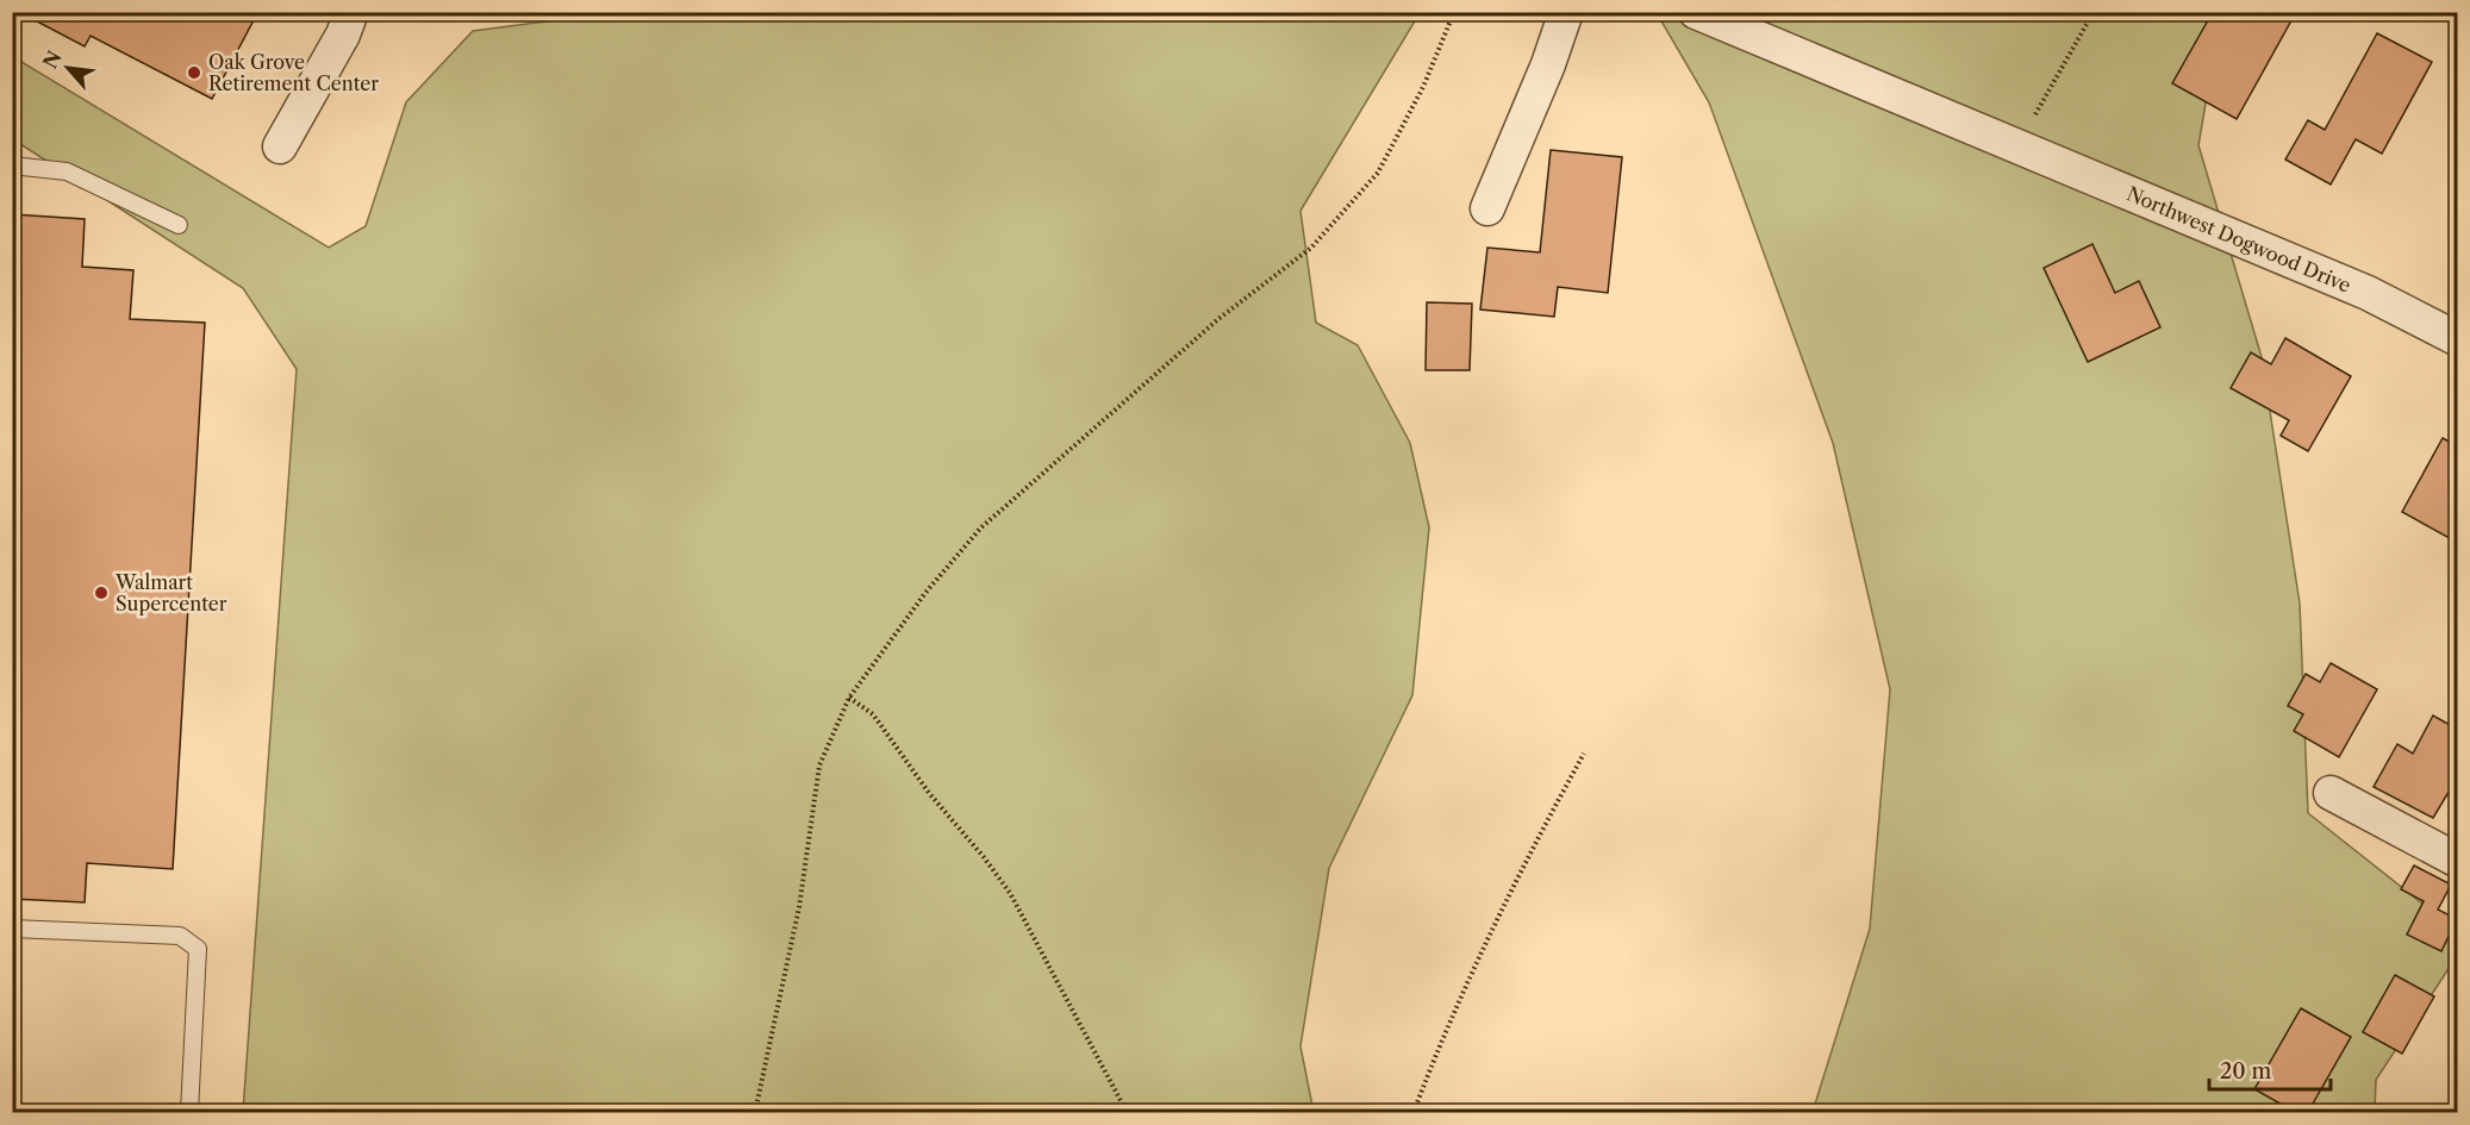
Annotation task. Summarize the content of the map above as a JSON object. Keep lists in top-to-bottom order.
{
  "streets": {
    "street": ["Northwest Dogwood Drive"]
  },
  "places": ["Oak Grove Retirement Center", "Walmart Supercenter"],
  "scale_bar": "20 m",
  "north": "top left"
}
